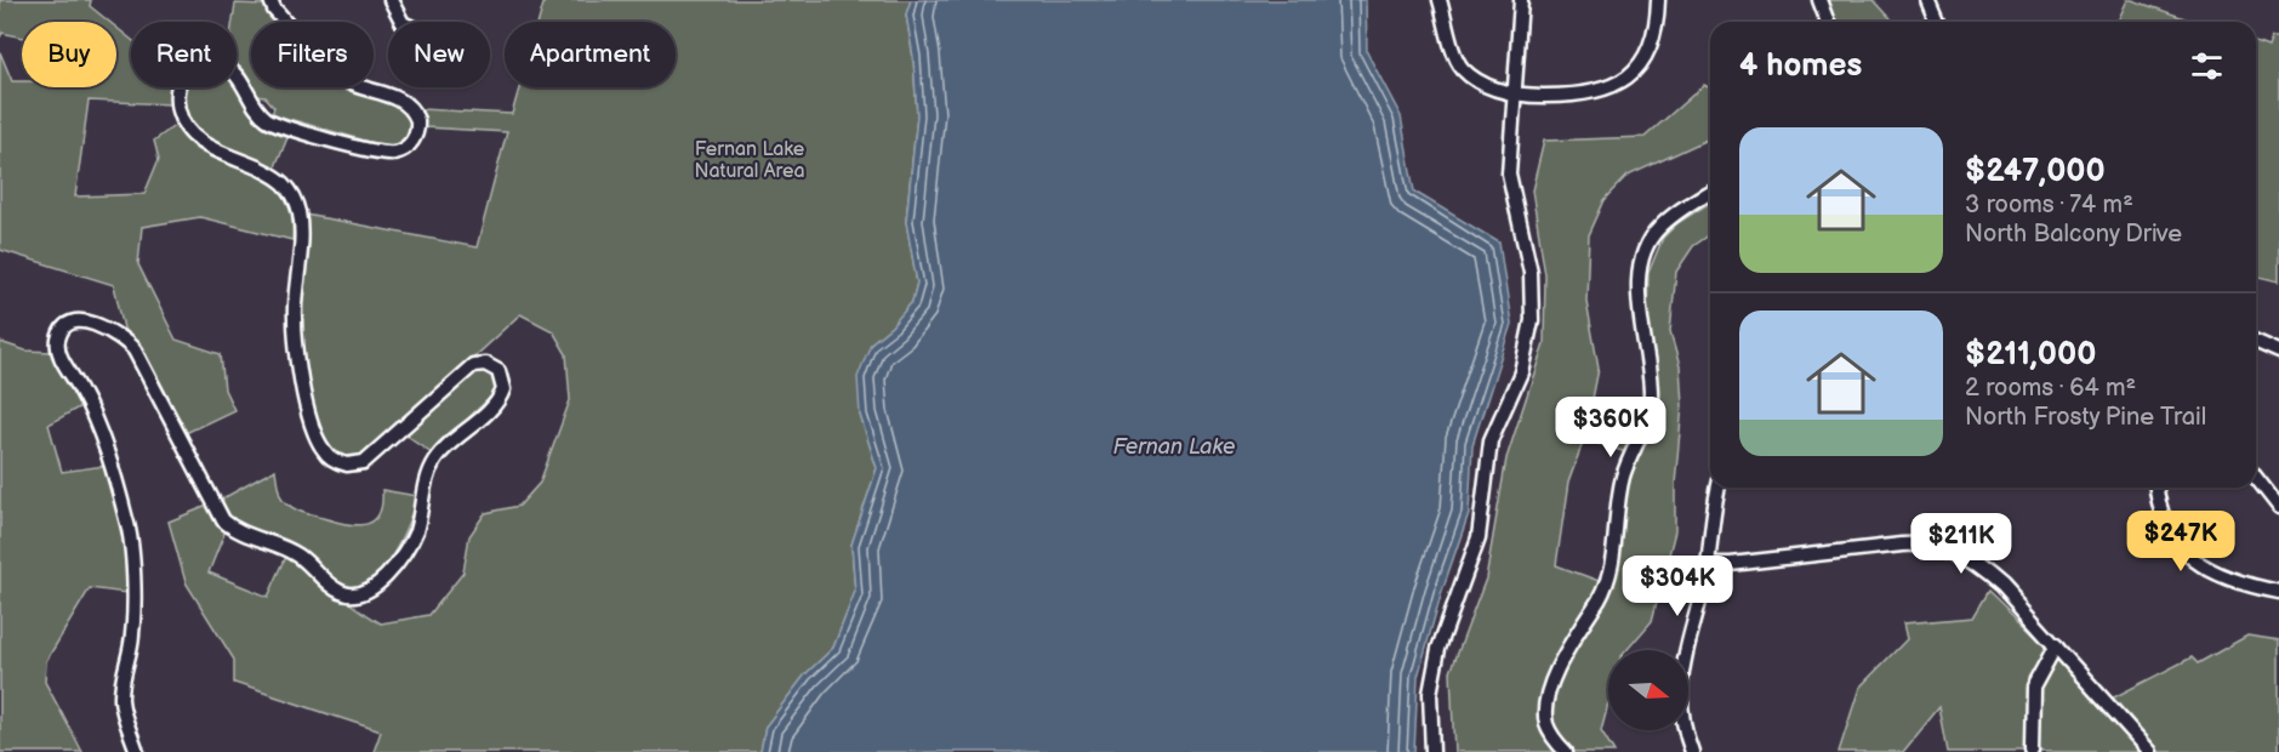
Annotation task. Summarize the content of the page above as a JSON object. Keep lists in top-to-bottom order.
{
  "water": ["Fernan Lake"],
  "parks": ["Fernan Lake Natural Area"],
  "north": "right",
  "page": {
    "chip": [
      "Buy",
      "Rent",
      "Filters",
      "New",
      "Apartment"
    ],
    "heading": "4 homes",
    "list": [
      {
        "name": "$247,000",
        "note": "3 rooms · 74 m² · North Balcony Drive"
      },
      {
        "name": "$211,000",
        "note": "2 rooms · 64 m² · North Frosty Pine Trail"
      }
    ],
    "price": [
      "$360K",
      "$247K",
      "$211K",
      "$304K"
    ]
  }
}
